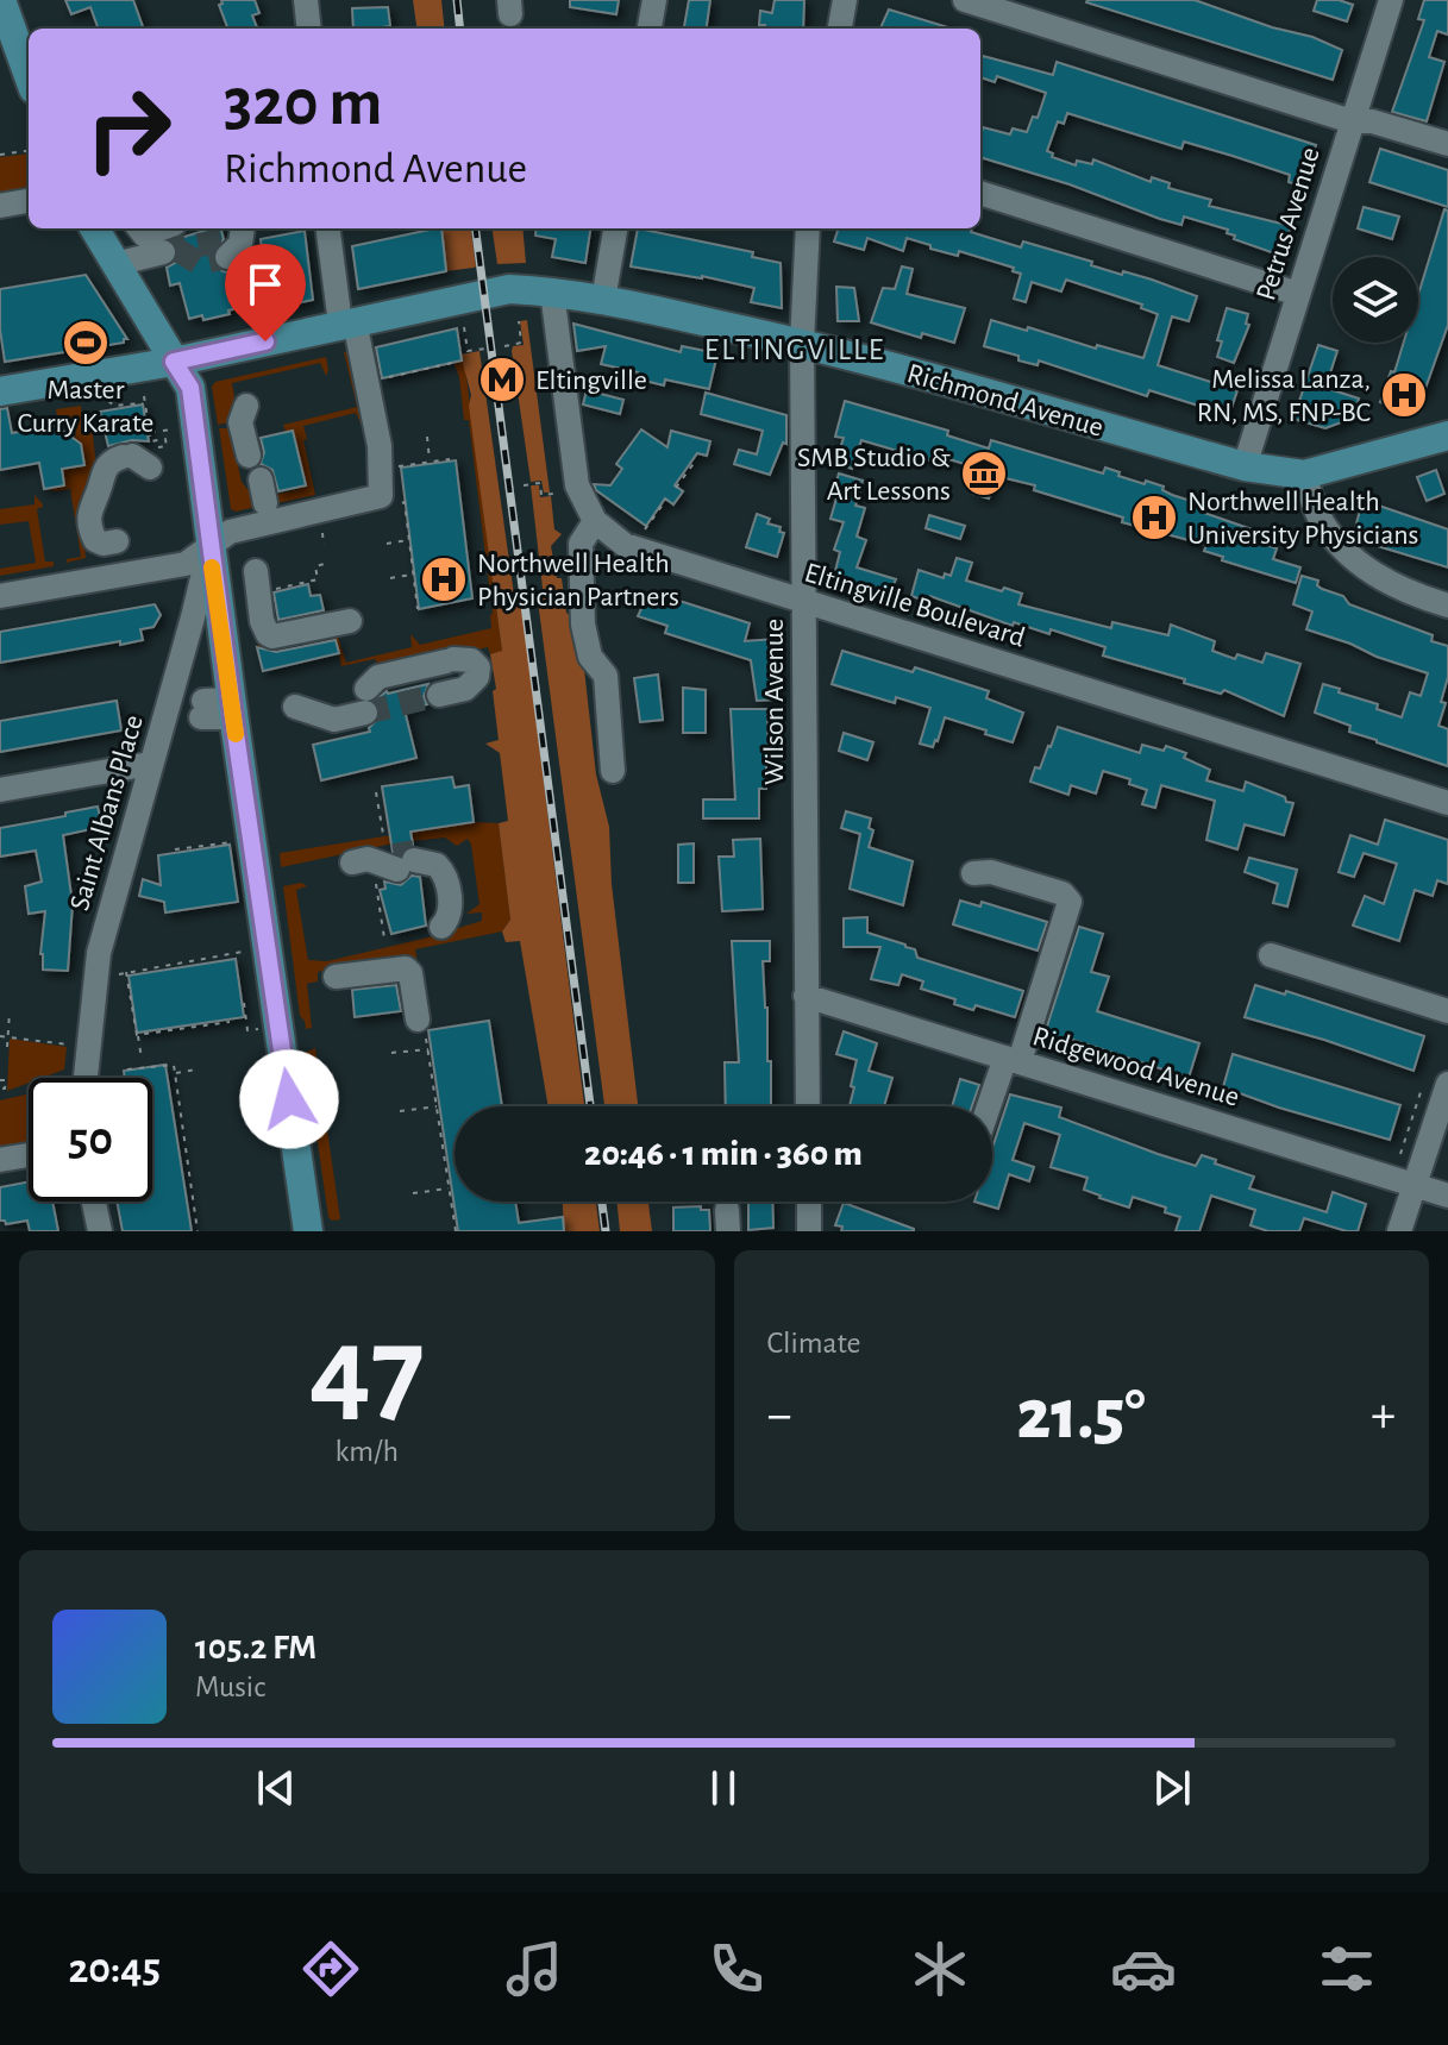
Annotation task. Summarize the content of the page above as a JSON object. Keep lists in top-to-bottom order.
{
  "streets": {
    "main road": ["Richmond Avenue"],
    "street": [
      "Petrus Avenue",
      "Eltingville Boulevard",
      "Wilson Avenue",
      "Saint Albans Place",
      "Ridgewood Avenue"
    ]
  },
  "crossings": [
    ["Petrus Avenue", "Richmond Avenue"],
    ["Richmond Avenue", "Wilson Avenue"],
    ["Eltingville Boulevard", "Wilson Avenue"],
    ["Wilson Avenue", "Ridgewood Avenue"]
  ],
  "districts": ["ELTINGVILLE"],
  "places": {
    "sports": ["Master Curry Karate"],
    "metro station": ["Eltingville"],
    "hospital": ["Melissa Lanza, RN, MS, FNP-BC", "Northwell Health University Physicians", "Northwell Health Physician Partners"],
    "museum": ["SMB Studio & Art Lessons"]
  },
  "page": {
    "turn": ["320 m", "Richmond Avenue"],
    "limit": "50",
    "trip": "20:46 · 1 min · 360 m",
    "tile": [
      ["47", "km/h"],
      "Climate"
    ],
    "heat": ["−", "21.5°", "+"],
    "song": ["105.2 FM", "Music"],
    "tabs": "20:45"
  }
}
